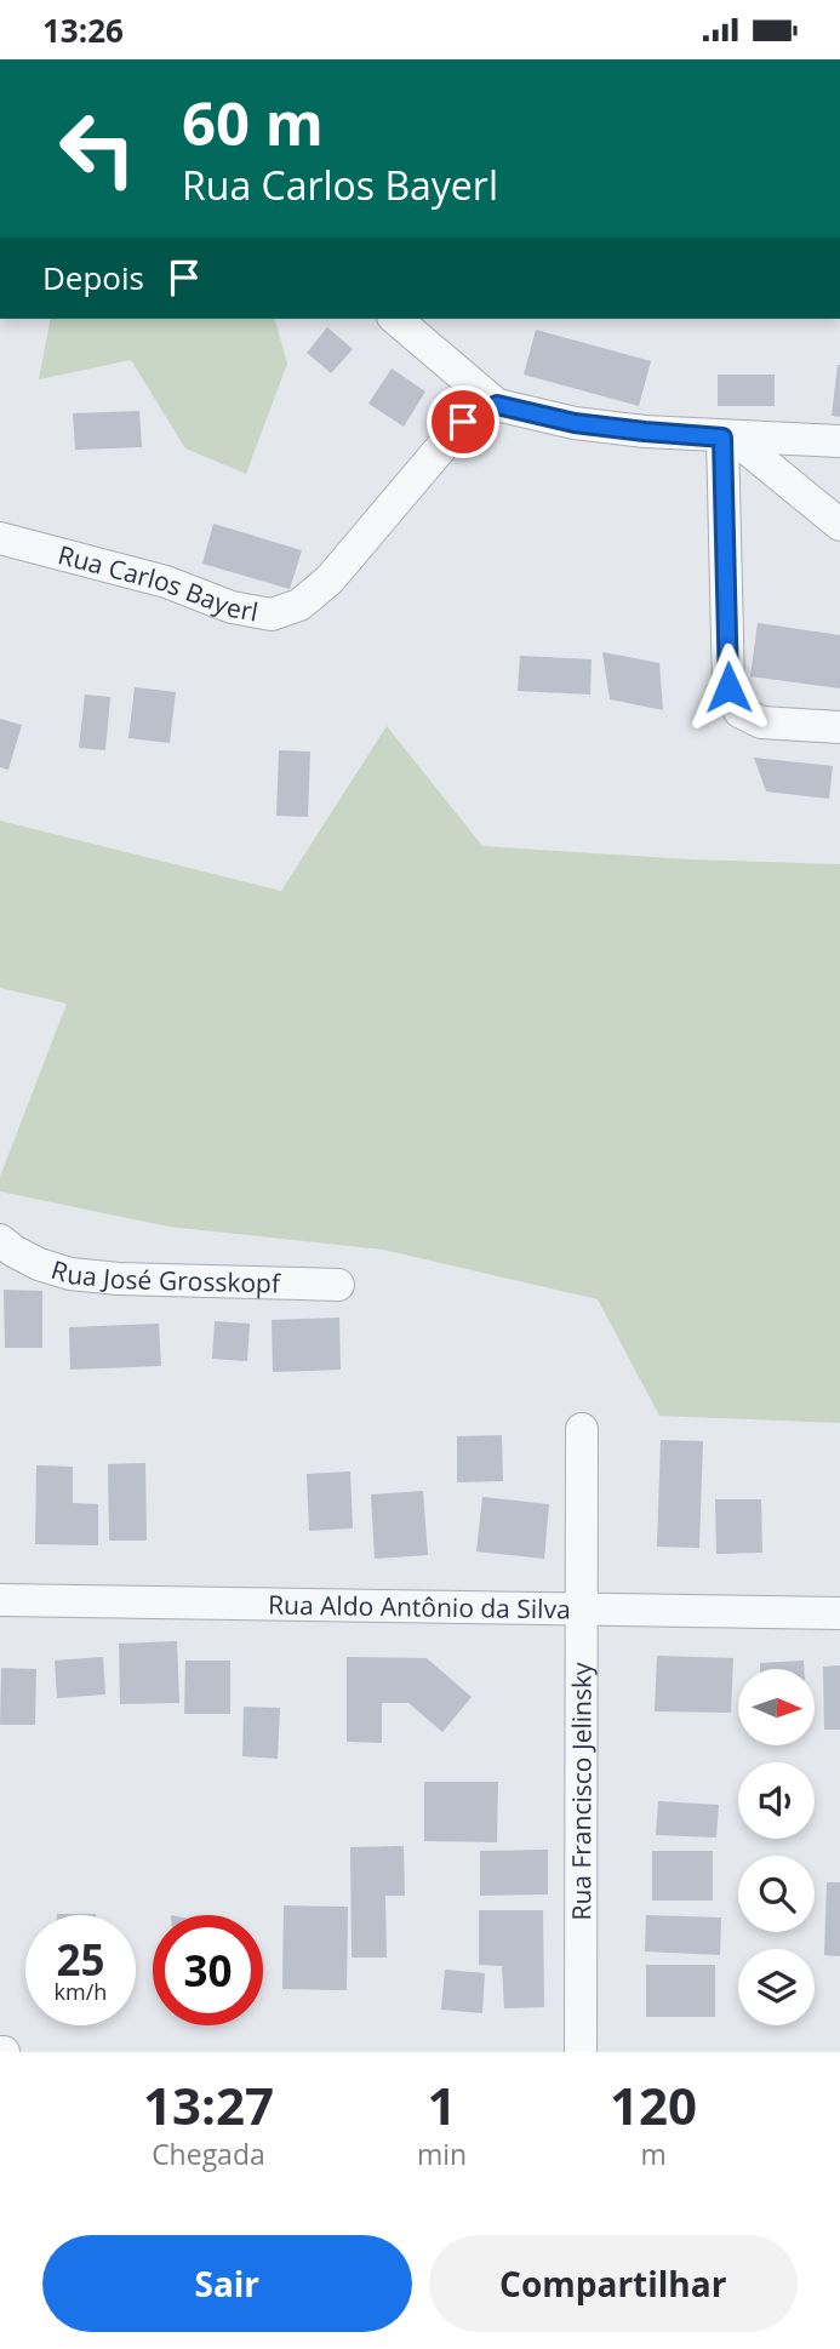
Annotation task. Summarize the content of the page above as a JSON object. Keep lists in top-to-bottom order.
{
  "streets": {
    "street": [
      "Rua Carlos Bayerl",
      "Rua José Grosskopf",
      "Rua Aldo Antônio da Silva",
      "Rua Francisco Jelinsky"
    ]
  },
  "crossings": [
    ["Rua Aldo Antônio da Silva", "Rua Francisco Jelinsky"]
  ],
  "north": "right",
  "page": {
    "status": "13:26",
    "turn": ["60 m", "Rua Carlos Bayerl"],
    "then": "Depois",
    "speed": "25 km/h",
    "limit": "30",
    "eta": [
      "13:27",
      "Chegada",
      "1",
      "min",
      "120",
      "m"
    ],
    "buttons": ["Sair", "Compartilhar"]
  }
}
